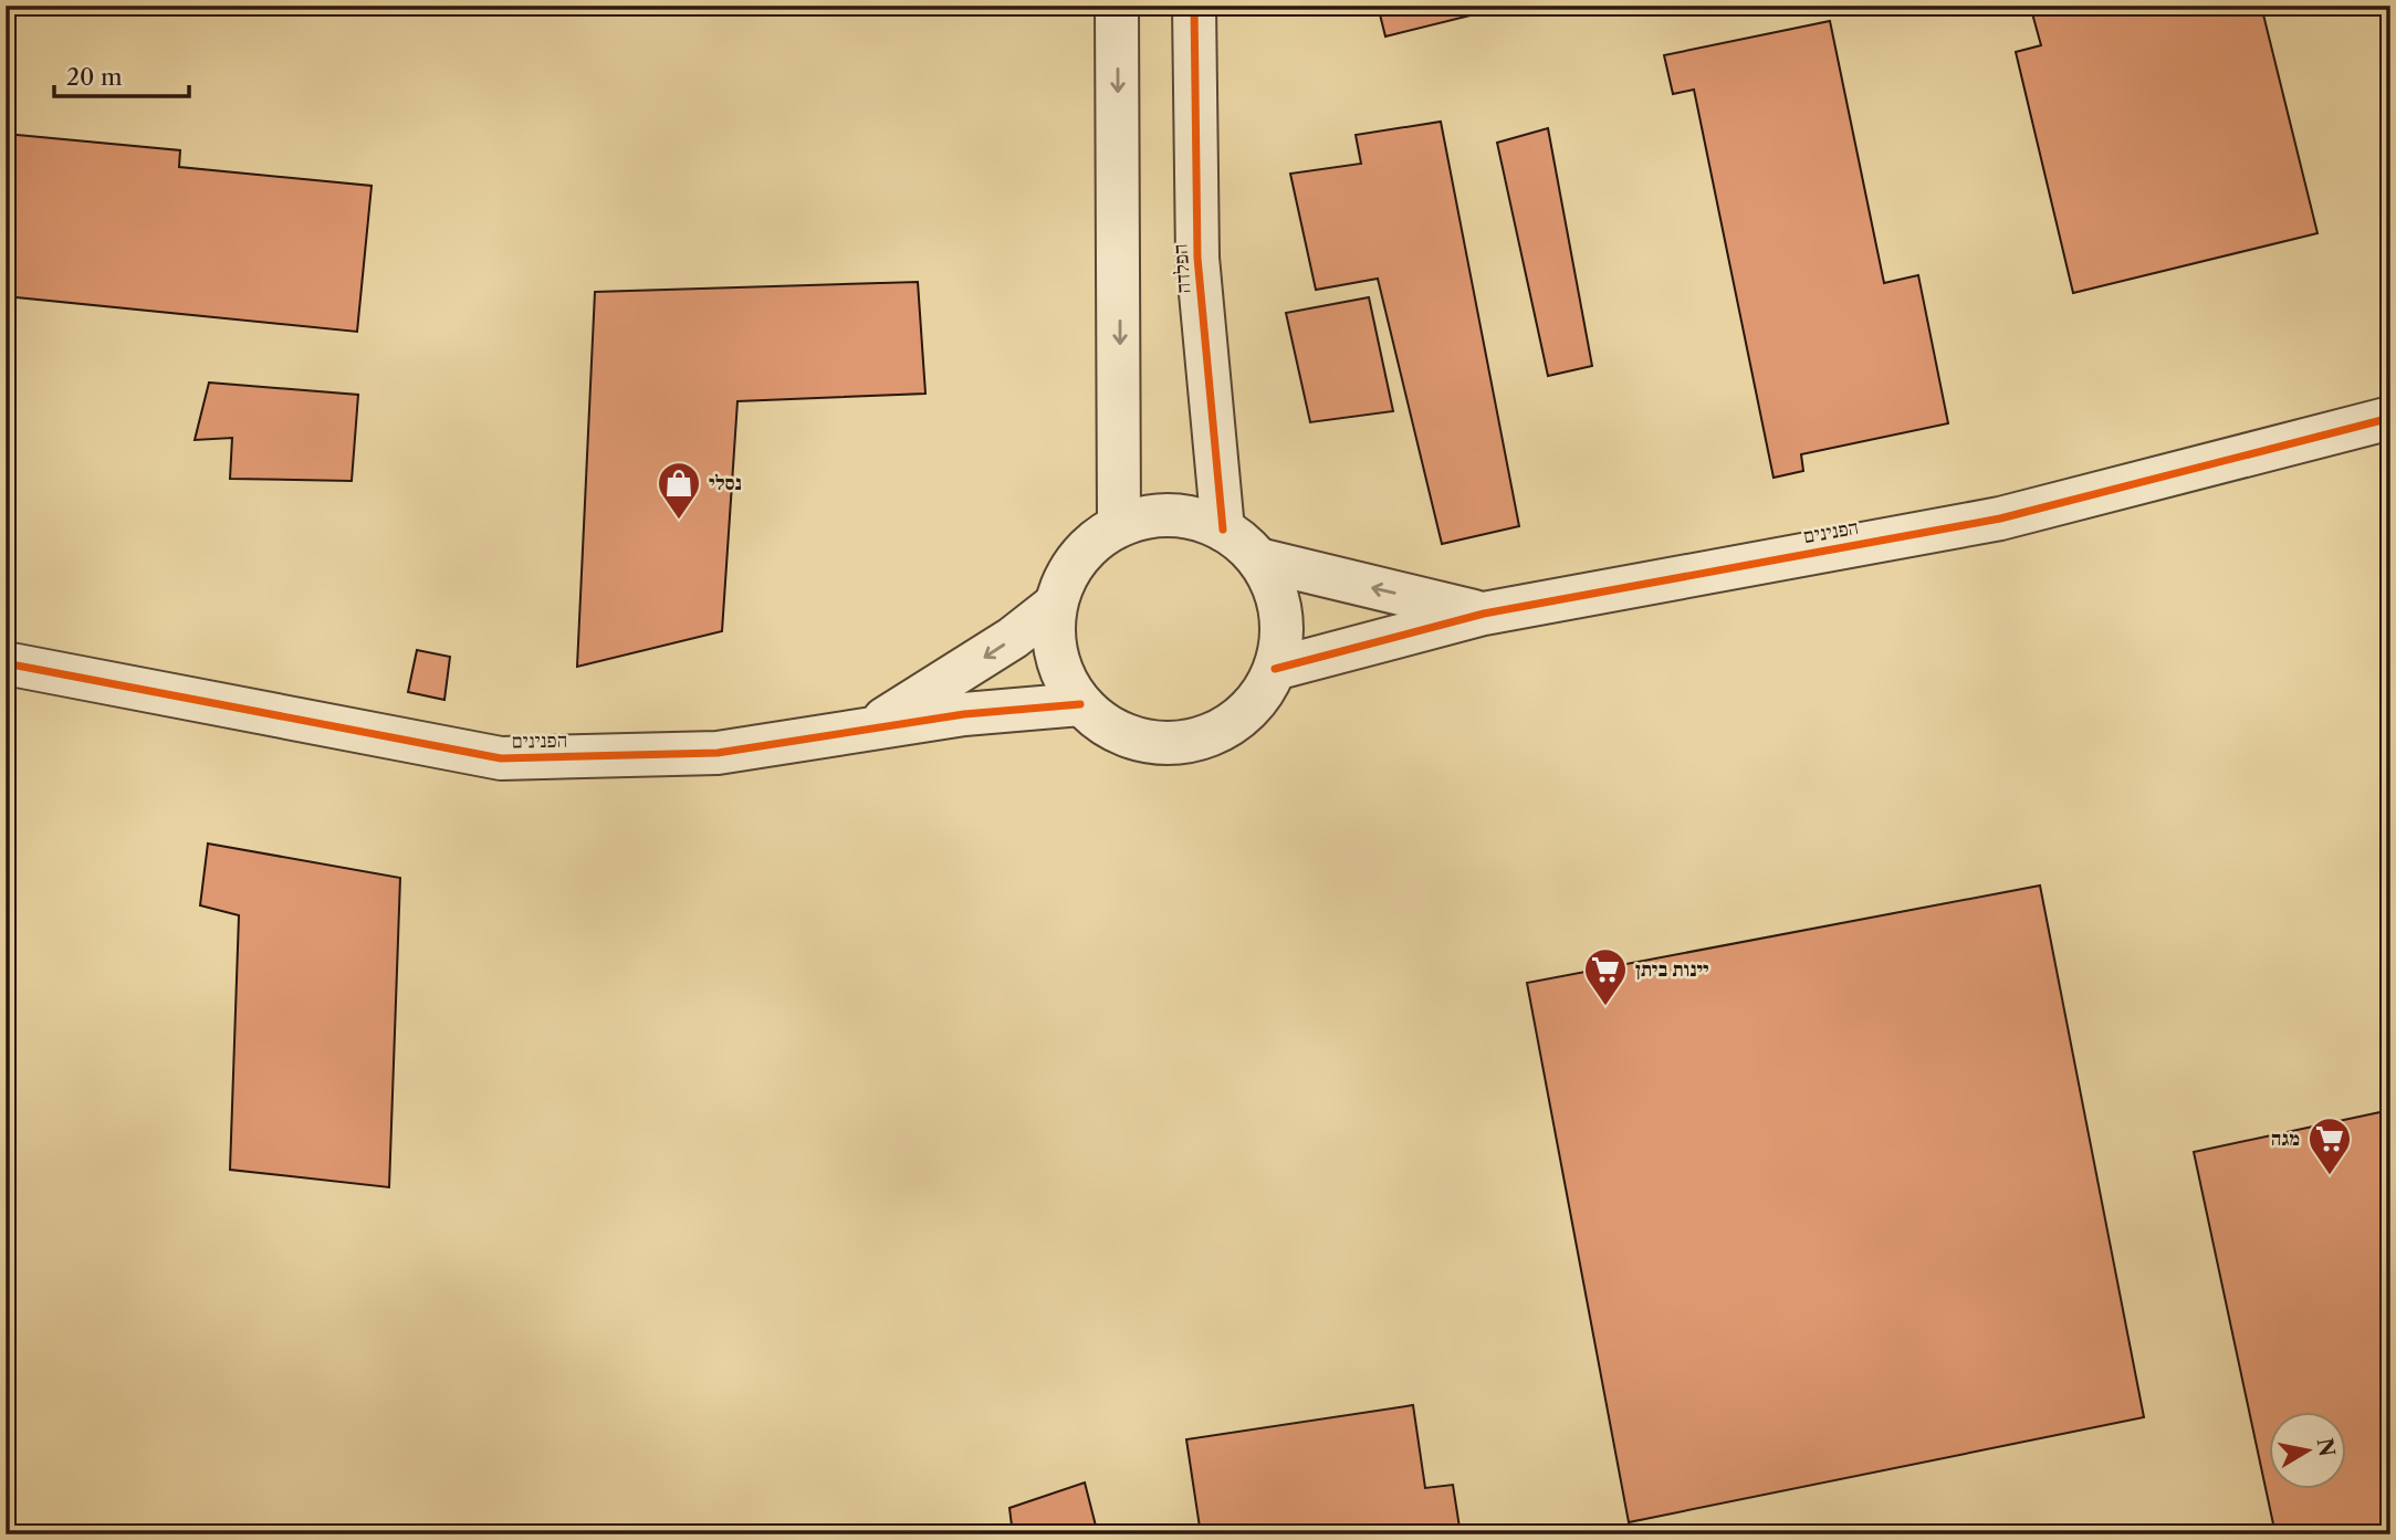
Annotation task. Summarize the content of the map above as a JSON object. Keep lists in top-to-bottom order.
{
  "streets": {
    "street": ["הפלדה", "הפנינים"]
  },
  "crossings": [
    ["הפלדה", "הפנינים"]
  ],
  "places": {
    "shop": ["נסלי"],
    "supermarket": ["יינות ביתן", "מגה"]
  },
  "scale_bar": "20 m",
  "north": "right"
}
